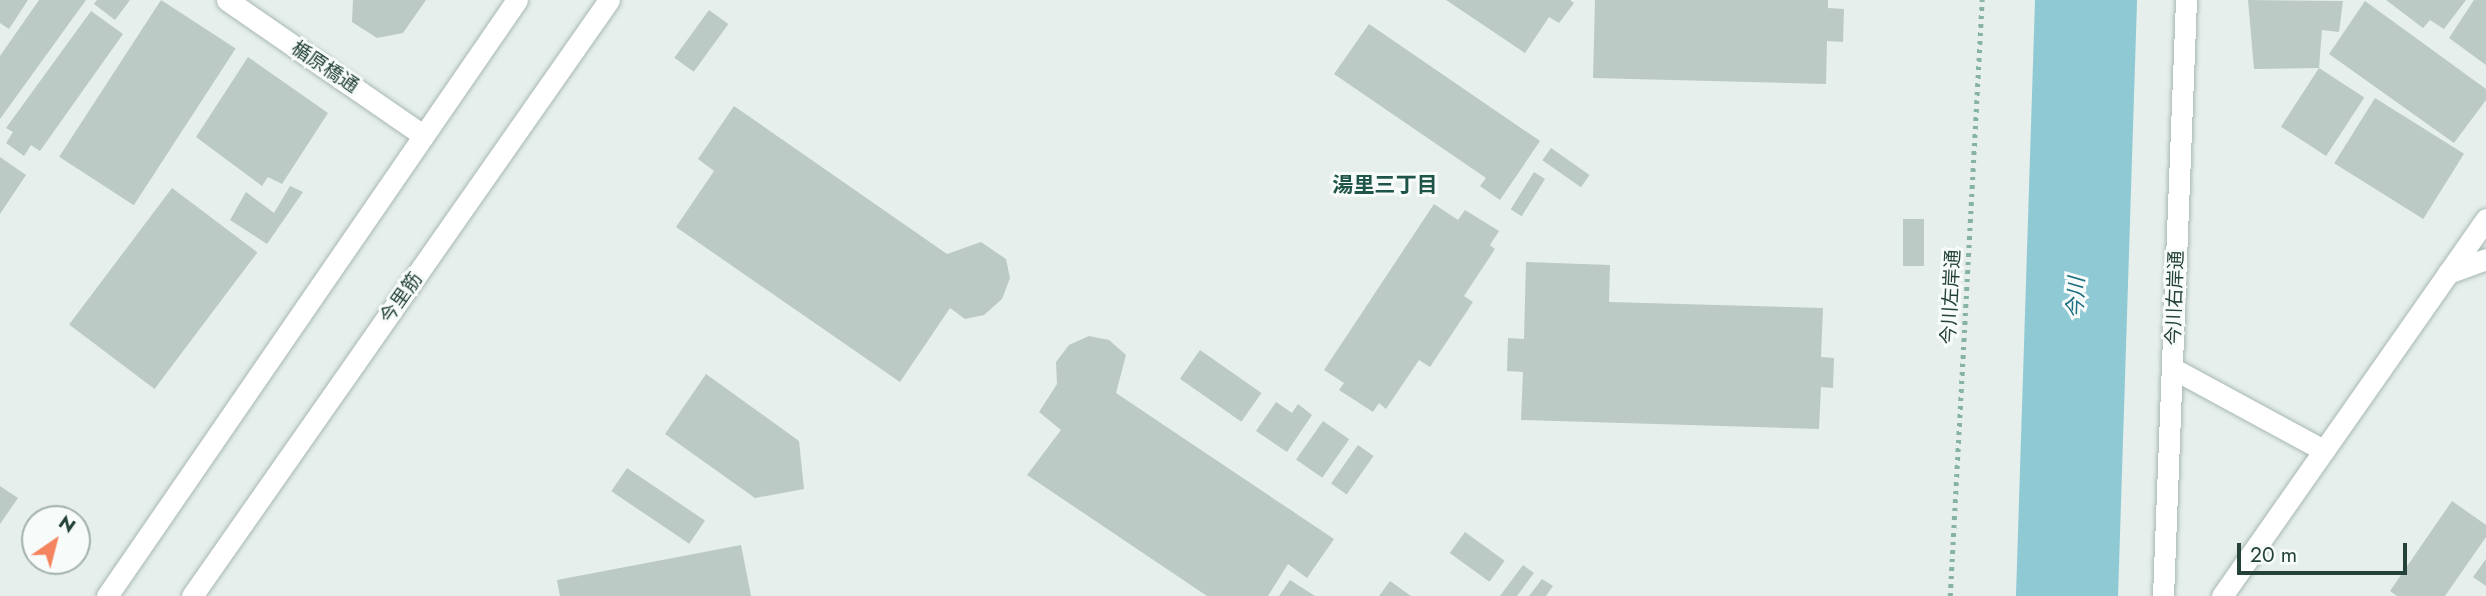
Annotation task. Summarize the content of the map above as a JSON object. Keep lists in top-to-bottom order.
{
  "streets": {
    "street": ["楯原橋通", "今里筋", "今川右岸通"],
    "path": ["今川左岸通"]
  },
  "districts": ["湯里三丁目"],
  "water": ["今川"],
  "scale_bar": "20 m",
  "north": "top right"
}
